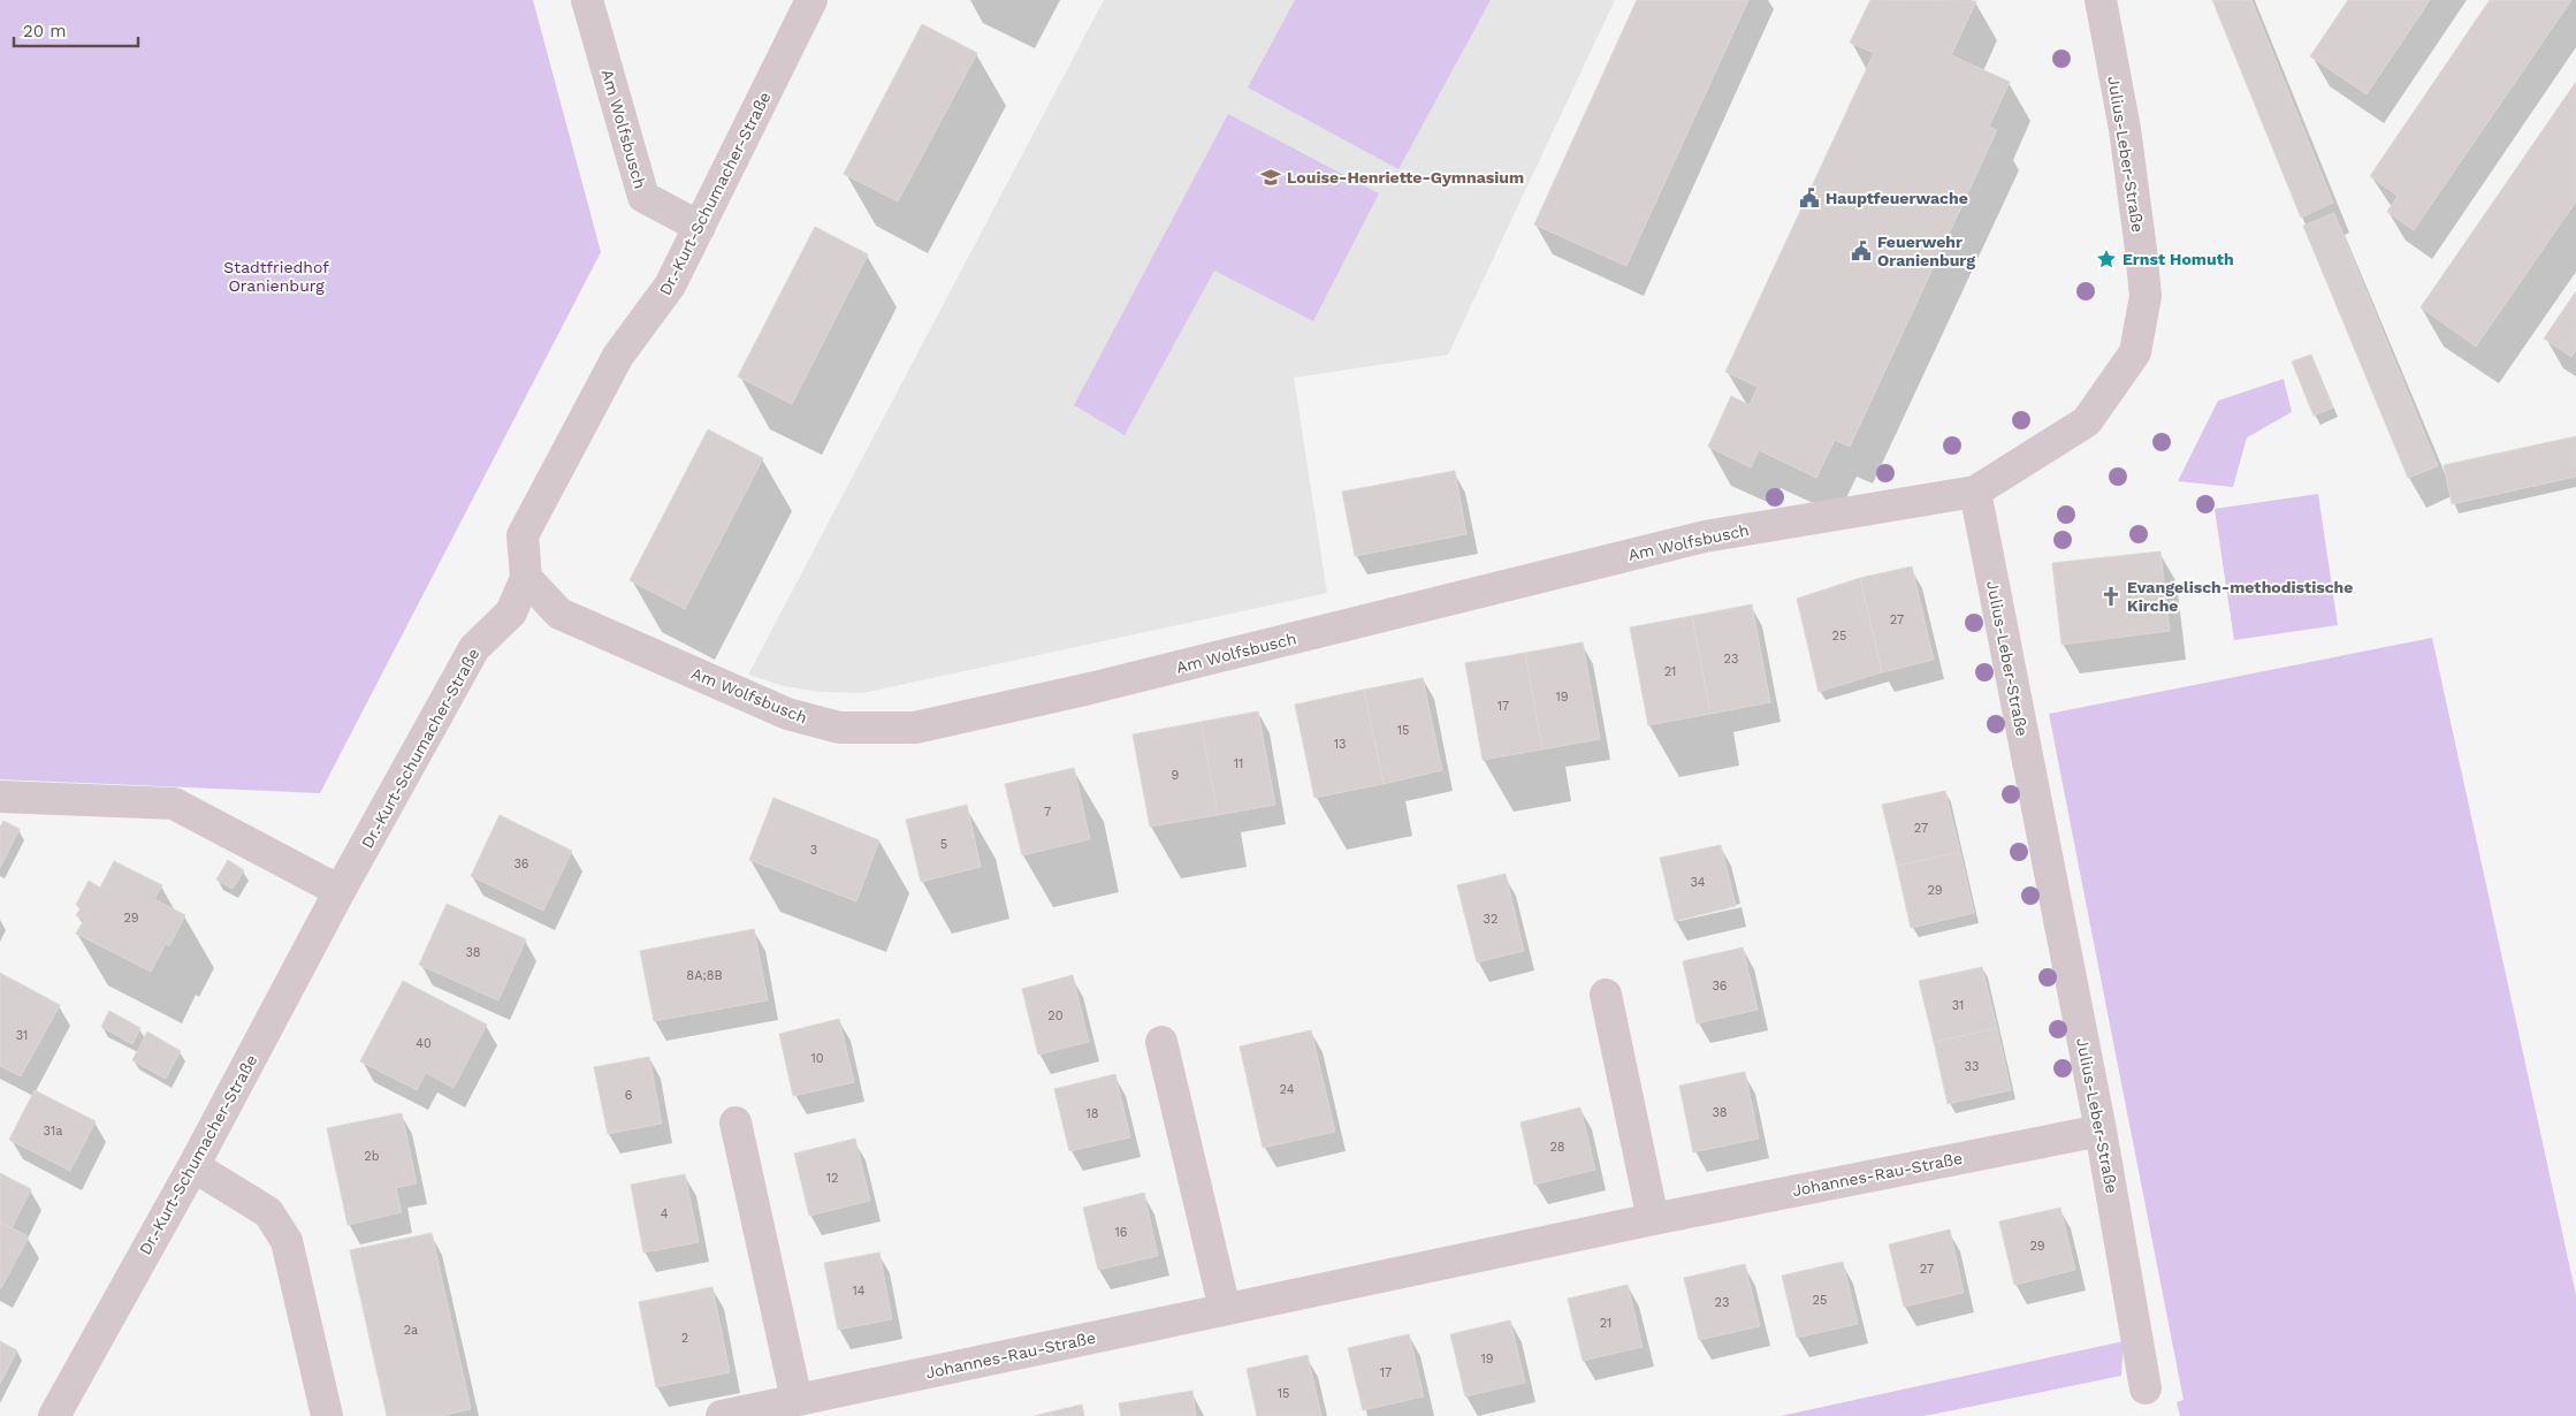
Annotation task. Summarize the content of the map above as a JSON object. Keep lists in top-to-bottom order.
{
  "streets": {
    "street": [
      "Am Wolfsbusch",
      "Julius-Leber-Straße",
      "Dr.-Kurt-Schumacher-Straße",
      "Johannes-Rau-Straße"
    ]
  },
  "crossings": [
    ["Am Wolfsbusch", "Julius-Leber-Straße"],
    ["Am Wolfsbusch", "Dr.-Kurt-Schumacher-Straße"],
    ["Julius-Leber-Straße", "Johannes-Rau-Straße"]
  ],
  "parks": ["Stadtfriedhof Oranienburg"],
  "places": {
    "school or university": ["Louise-Henriette-Gymnasium"],
    "public building": ["Hauptfeuerwache", "Feuerwehr Oranienburg"],
    "place": ["Ernst Homuth"],
    "church": ["Evangelisch-methodistische Kirche"]
  },
  "house_numbers": [
    "27",
    "25",
    "23",
    "21",
    "19",
    "17",
    "15",
    "13",
    "11",
    "9",
    "7",
    "27",
    "5",
    "3",
    "36",
    "34",
    "29",
    "29",
    "32",
    "38",
    "8A;8B",
    "36",
    "31",
    "20",
    "31",
    "40",
    "10",
    "33",
    "24",
    "6",
    "38",
    "18",
    "31a",
    "28",
    "2b",
    "12",
    "4",
    "16",
    "29",
    "27",
    "14",
    "25",
    "23",
    "21",
    "2a",
    "2",
    "19",
    "17",
    "15"
  ],
  "scale_bar": "20 m"
}
